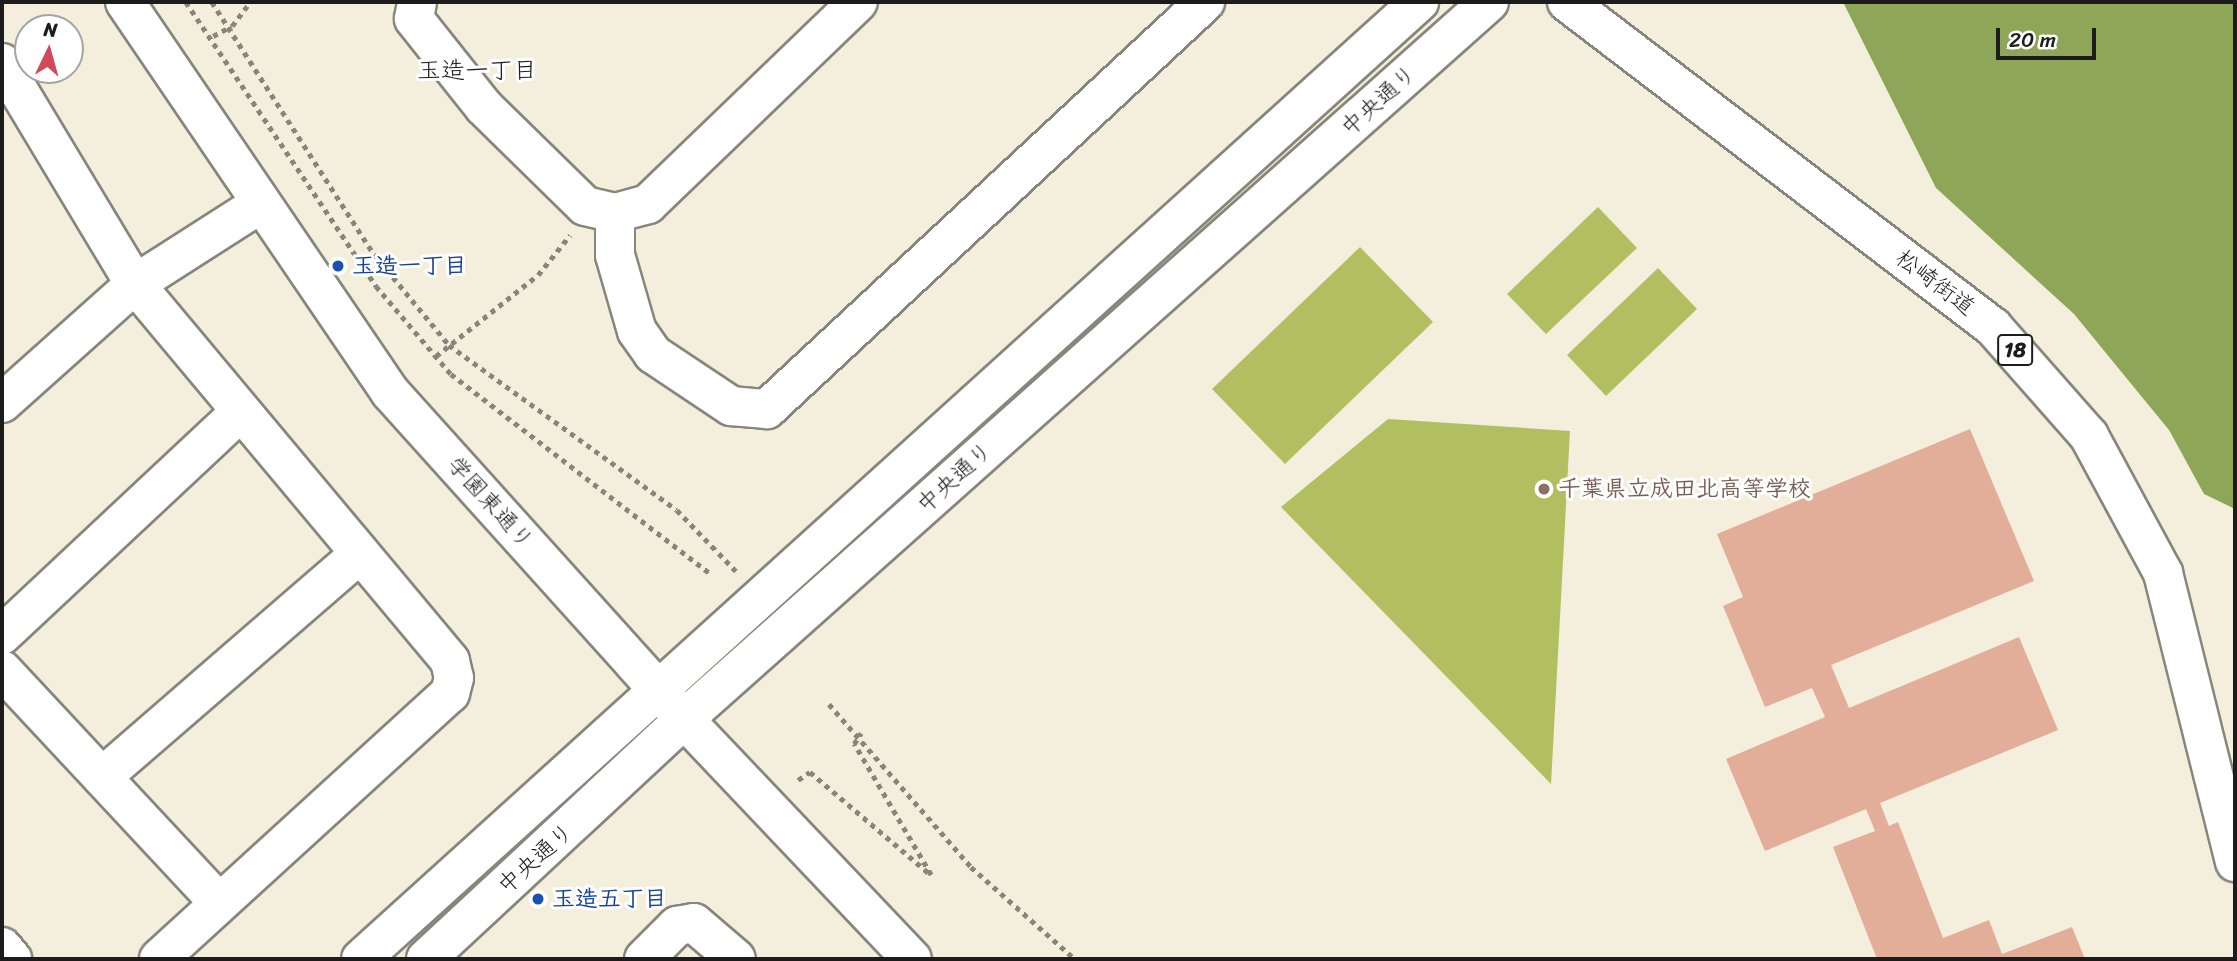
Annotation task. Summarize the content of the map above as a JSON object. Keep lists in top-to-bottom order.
{
  "streets": {
    "street": [
      "中央通り",
      "松崎街道",
      "18",
      "学園東通り"
    ]
  },
  "crossings": [
    ["中央通り", "学園東通り"]
  ],
  "districts": ["玉造一丁目"],
  "places": ["玉造一丁目", "千葉県立成田北高等学校", "玉造五丁目"],
  "scale_bar": "20 m",
  "north": "top"
}
